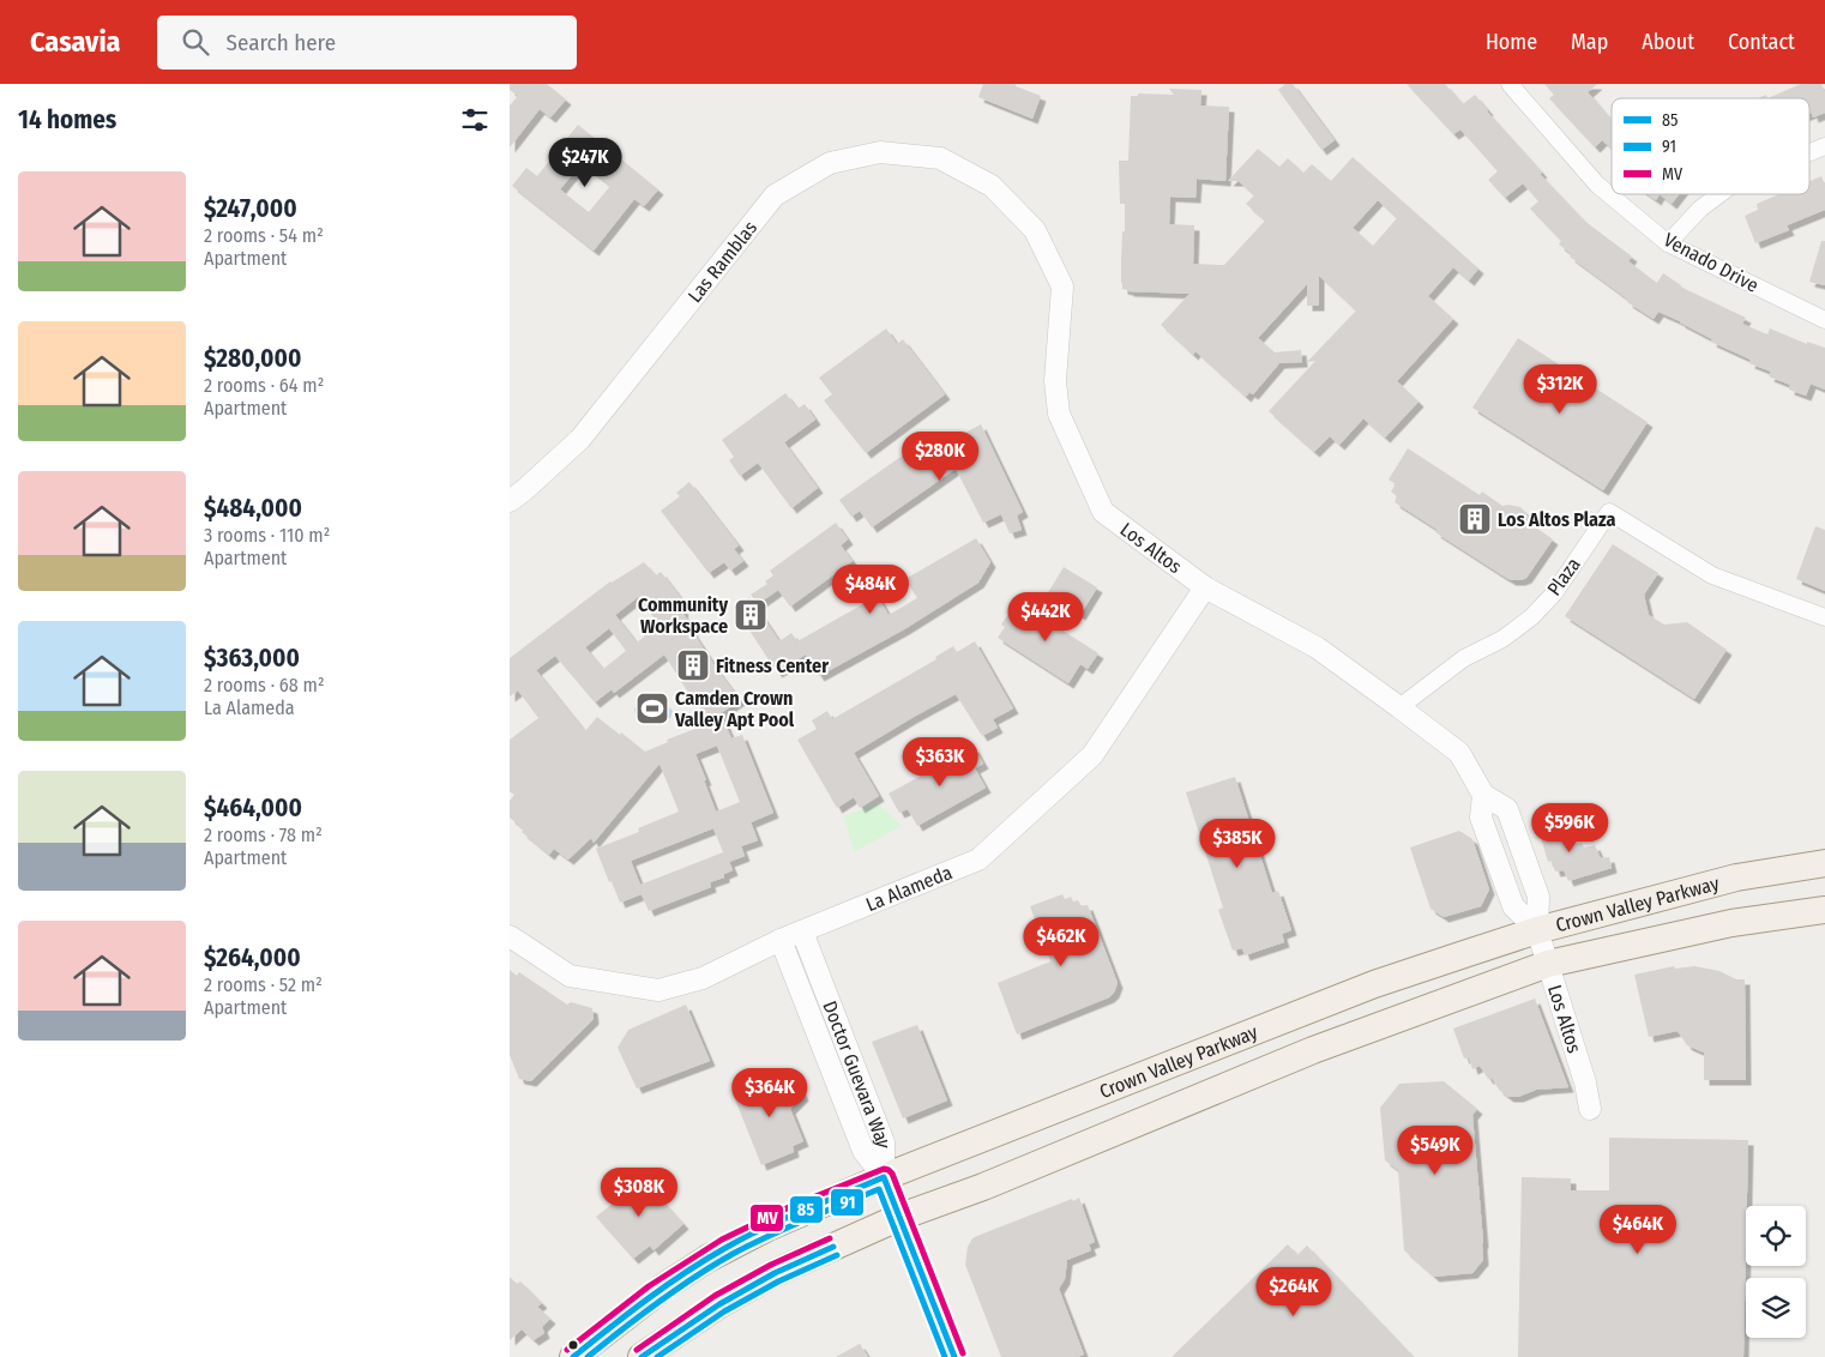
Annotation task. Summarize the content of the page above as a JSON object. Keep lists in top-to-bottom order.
{
  "streets": {
    "main road": ["Crown Valley Parkway"],
    "street": [
      "Las Ramblas",
      "Venado Drive",
      "Los Altos",
      "Plaza",
      "La Alameda",
      "Doctor Guevara Way"
    ]
  },
  "crossings": [
    ["Las Ramblas", "Los Altos"],
    ["Los Altos", "Plaza"],
    ["Los Altos", "La Alameda"],
    ["Los Altos", "Crown Valley Parkway"],
    ["La Alameda", "Doctor Guevara Way"],
    ["Crown Valley Parkway", "Doctor Guevara Way"]
  ],
  "places": {
    "building": ["Los Altos Plaza", "Community Workspace", "Fitness Center"],
    "sports": ["Camden Crown Valley Apt Pool"]
  },
  "lines": ["transit line MV", "transit line 85", "transit line 91"],
  "legend": ["85", "91", "MV"],
  "page": {
    "header": "Casavia",
    "search": "Search here",
    "nav": [
      "Home",
      "Map",
      "About",
      "Contact"
    ],
    "heading": "14 homes",
    "price": [
      "$247K",
      "$312K",
      "$280K",
      "$484K",
      "$442K",
      "$363K",
      "$596K",
      "$385K",
      "$462K",
      "$364K",
      "$549K",
      "$308K",
      "$464K",
      "$264K"
    ],
    "list": [
      {
        "name": "$247,000",
        "note": "2 rooms · 54 m² · Apartment"
      },
      {
        "name": "$280,000",
        "note": "2 rooms · 64 m² · Apartment"
      },
      {
        "name": "$484,000",
        "note": "3 rooms · 110 m² · Apartment"
      },
      {
        "name": "$363,000",
        "note": "2 rooms · 68 m² · La Alameda"
      },
      {
        "name": "$464,000",
        "note": "2 rooms · 78 m² · Apartment"
      },
      {
        "name": "$264,000",
        "note": "2 rooms · 52 m² · Apartment"
      }
    ]
  }
}
